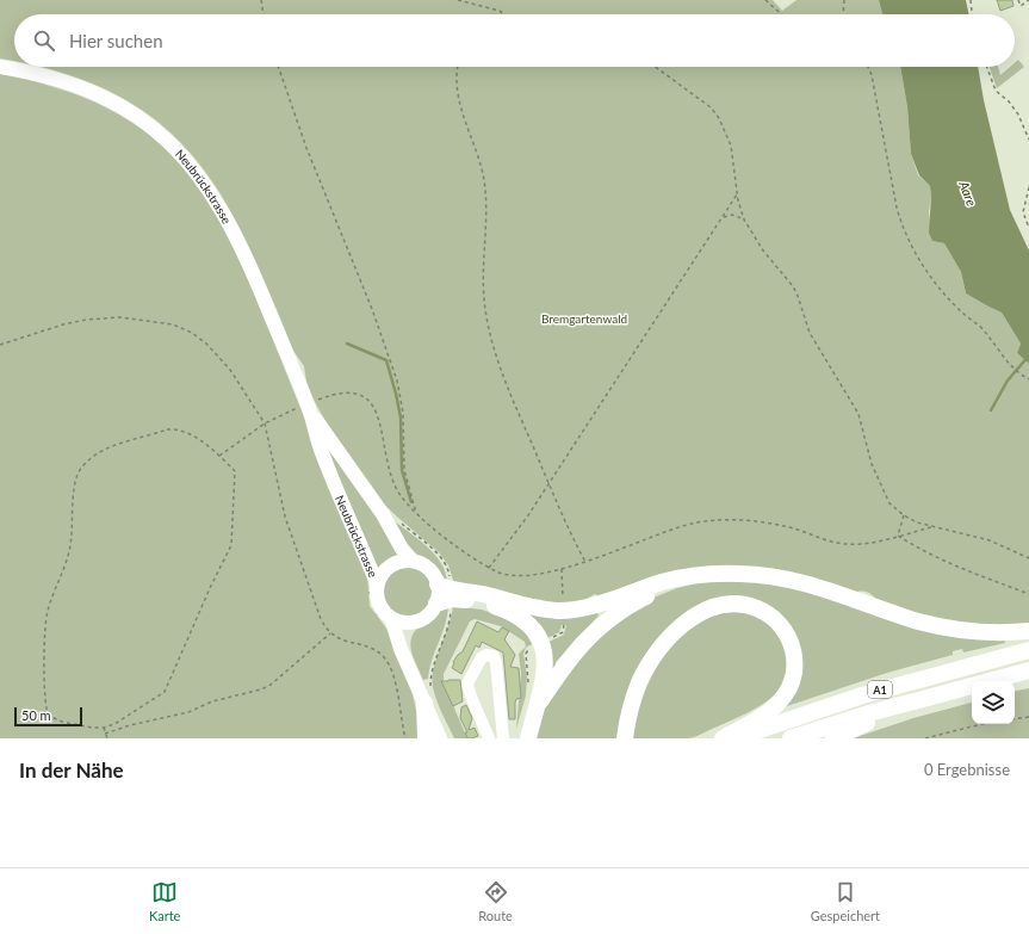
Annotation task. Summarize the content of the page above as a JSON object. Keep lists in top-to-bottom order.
{
  "streets": {
    "highway": ["A1"],
    "main road": ["Neubrückstrasse"]
  },
  "water": ["Aare"],
  "parks": ["Bremgartenwald"],
  "scale_bar": "50 m",
  "page": {
    "search": "Hier suchen",
    "scale": "50 m",
    "heading": ["In der Nähe", "0 Ergebnisse"],
    "nav": ["Karte", "Route", "Gespeichert"]
  }
}
